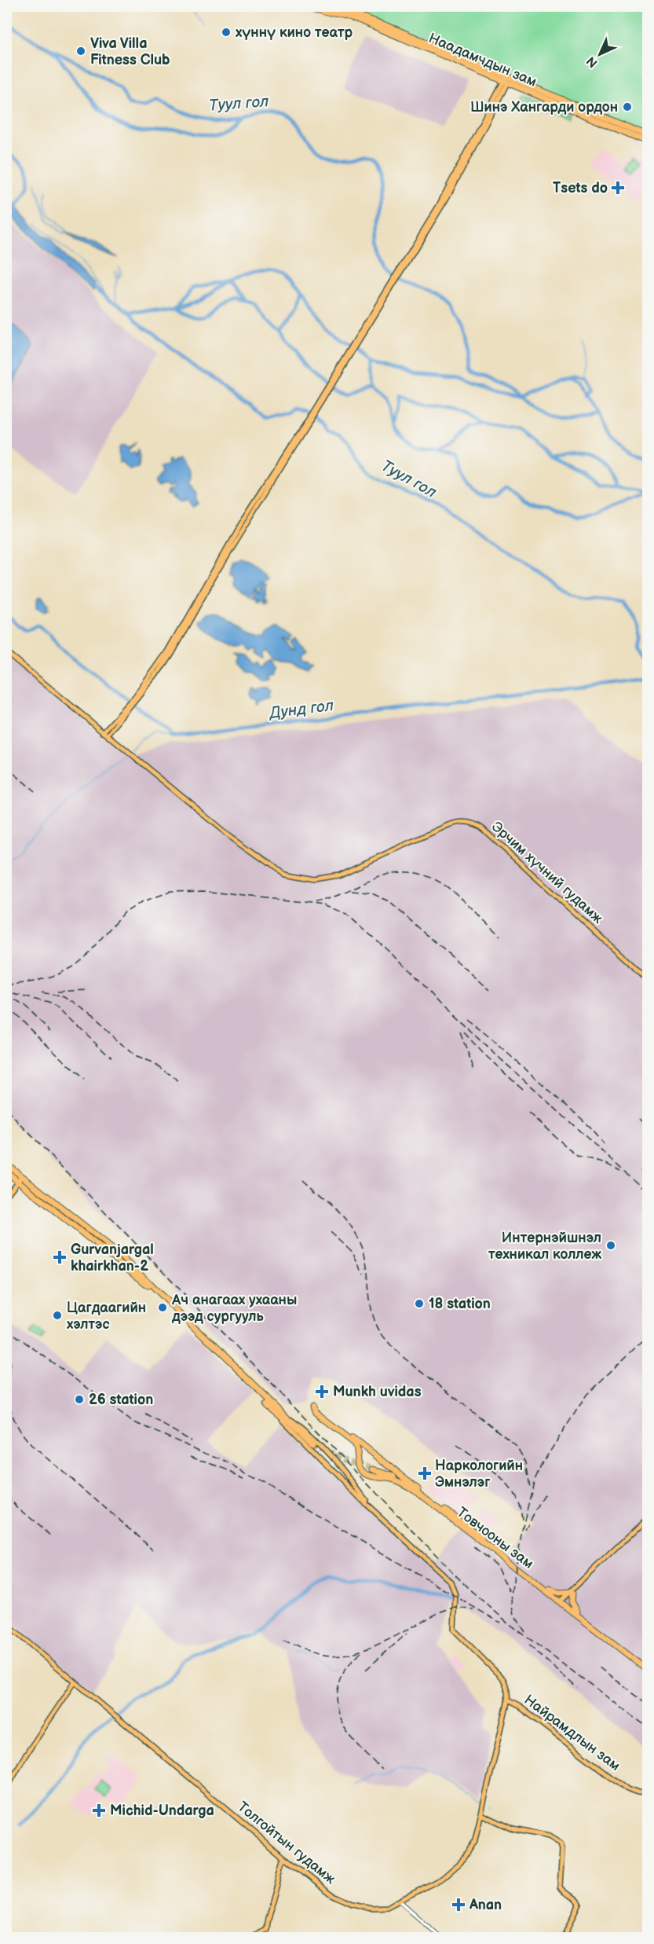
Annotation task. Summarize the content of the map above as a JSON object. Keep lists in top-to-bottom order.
{
  "streets": {
    "highway": ["Наадамчдын зам", "Товчооны зам"],
    "main road": ["Эрчим хүчний гудамж", "Найрамдлын зам", "Толгойтын гудамж"]
  },
  "crossings": [
    ["Найрамдлын зам", "Толгойтын гудамж"]
  ],
  "water": ["Туул гол", "Дунд гол"],
  "places": {
    "other": [
      "хүннү кино театр",
      "Viva Villa Fitness Club",
      "Шинэ Хангарди ордон",
      "Интернэйшнэл техникал коллеж",
      "18 station",
      "Ач анагаах ухааны дээд сургууль",
      "Цагдаагийн хэлтэс",
      "26 station"
    ],
    "health": [
      "Tsets do",
      "Gurvanjargal khairkhan-2",
      "Munkh uvidas",
      "Наркологийн Эмнэлэг",
      "Michid-Undarga",
      "Anan"
    ]
  },
  "north": "bottom left"
}
